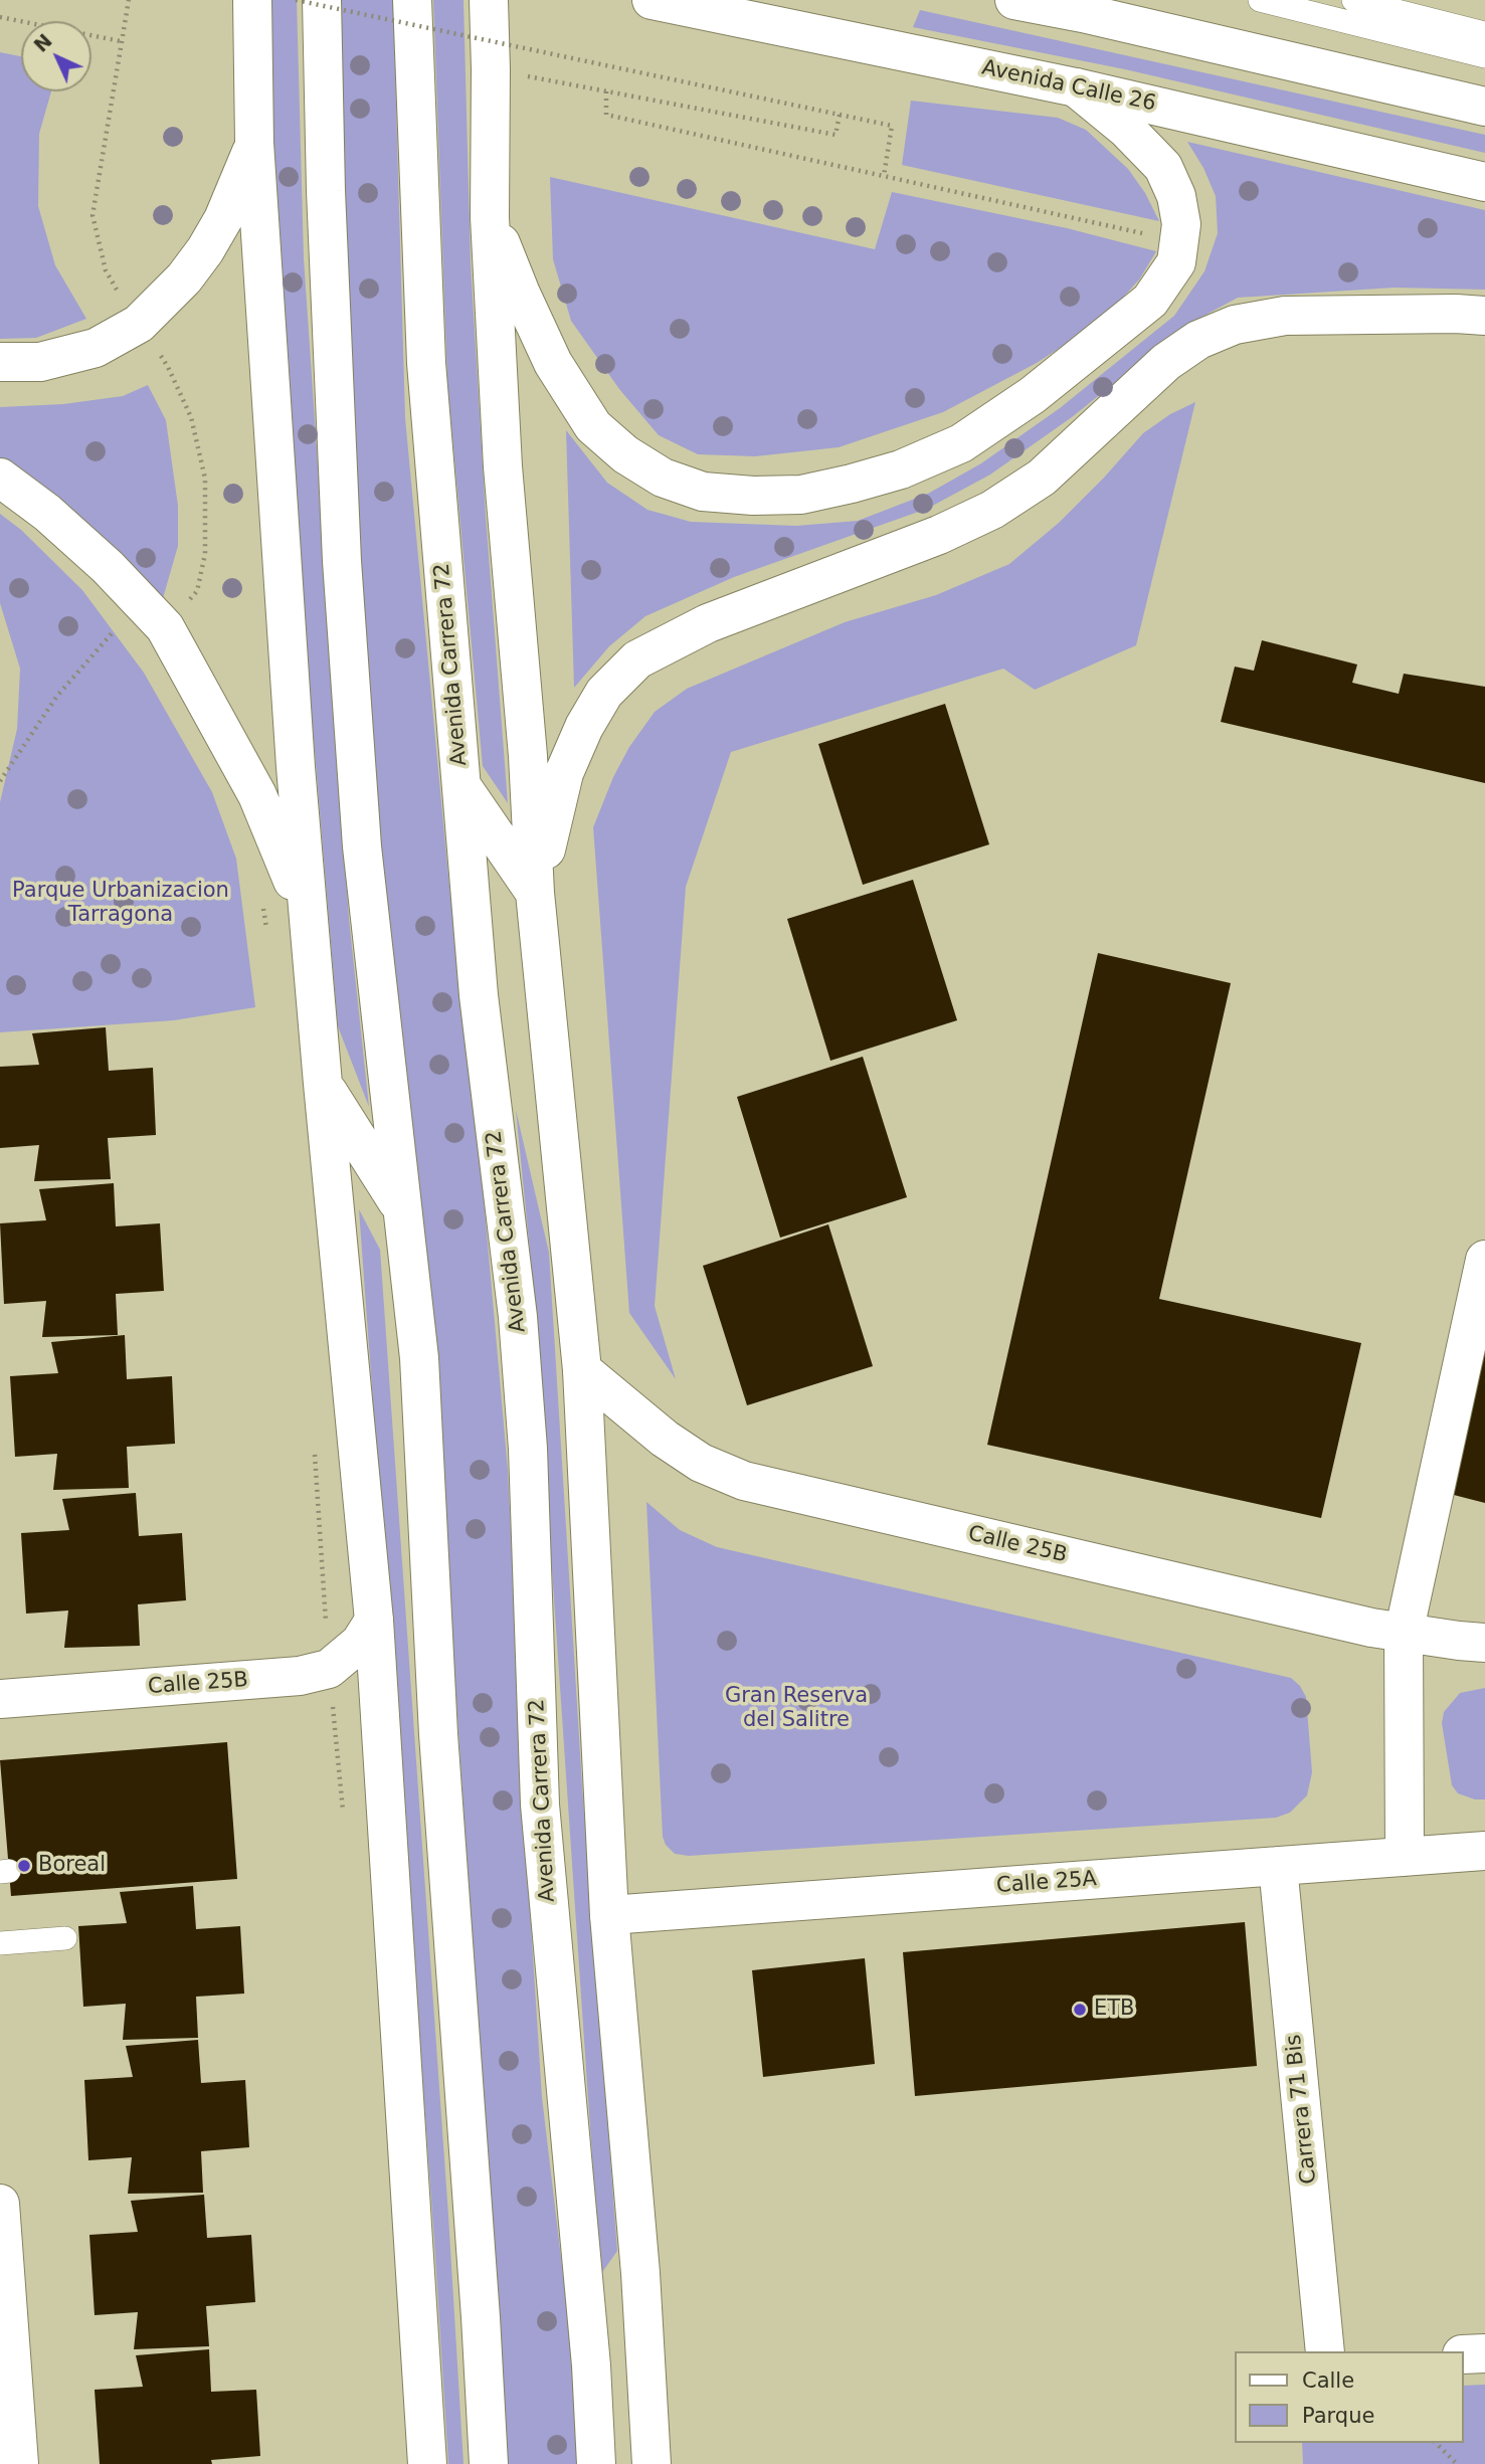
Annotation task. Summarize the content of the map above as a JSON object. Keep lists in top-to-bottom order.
{
  "streets": {
    "main road": [
      "Avenida Calle 26",
      "Avenida Carrera 72",
      "Calle 25B",
      "Calle 25A",
      "Carrera 71 Bis"
    ]
  },
  "crossings": [
    ["Calle 25A", "Carrera 71 Bis"]
  ],
  "parks": ["Parque Urbanizacion Tarragona", "Gran Reserva del Salitre"],
  "places": ["Boreal", "ETB"],
  "legend": ["Calle", "Parque"],
  "north": "top left"
}
